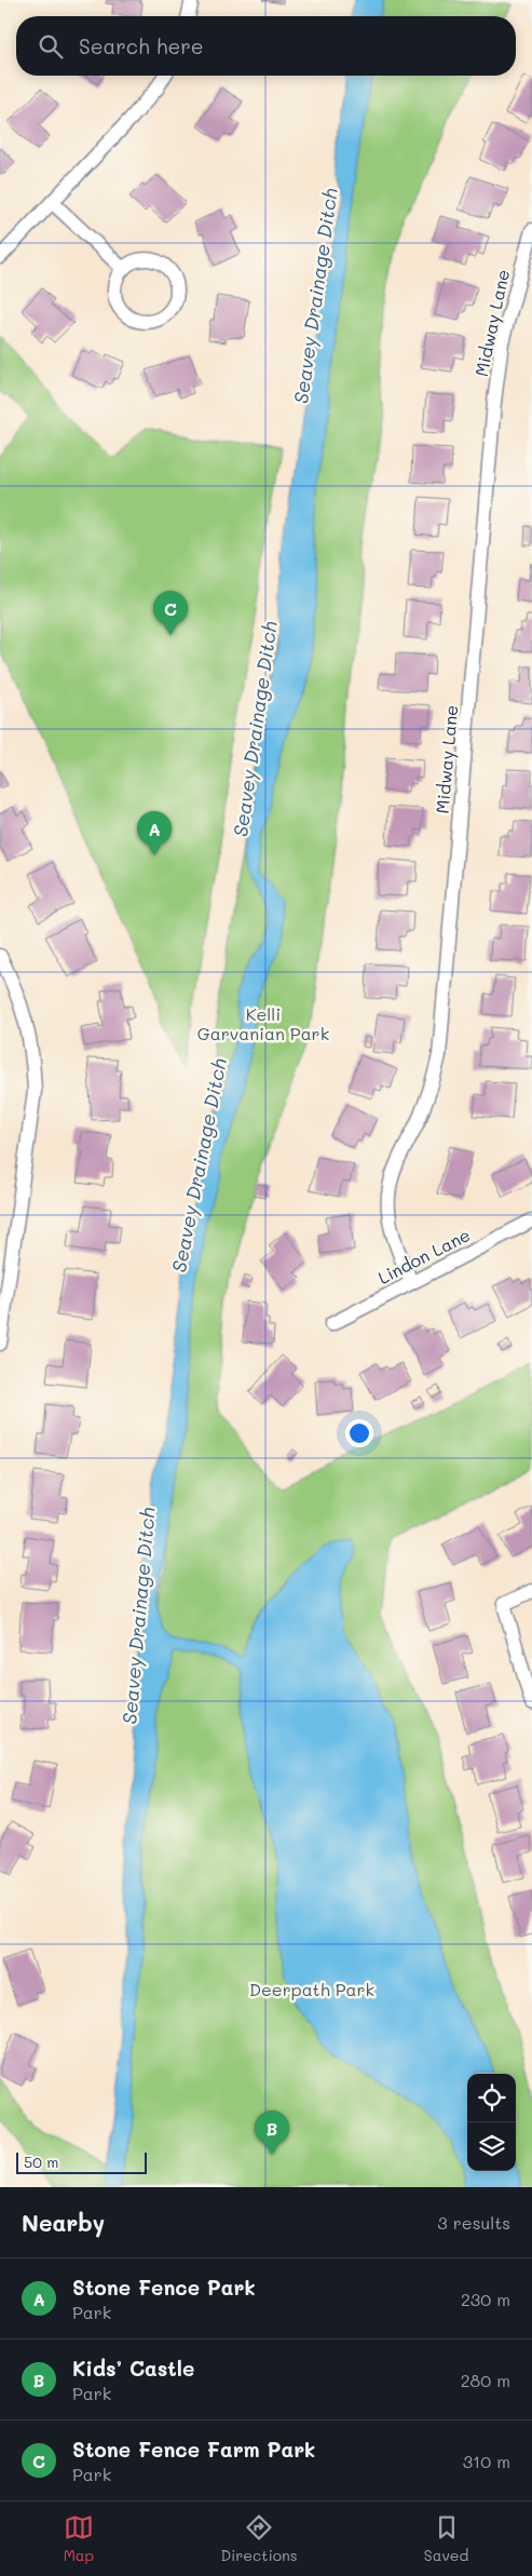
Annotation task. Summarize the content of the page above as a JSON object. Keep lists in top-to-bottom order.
{
  "streets": {
    "street": ["Midway Lane", "Lindon Lane"]
  },
  "crossings": [
    ["Midway Lane", "Lindon Lane"]
  ],
  "water": ["Seavey Drainage Ditch"],
  "parks": ["Kelli Garvanian Park", "Deerpath Park"],
  "scale_bar": "50 m",
  "page": {
    "search": "Search here",
    "pins": ["C", "A", "B"],
    "scale": "50 m",
    "heading": ["Nearby", "3 results"],
    "list": [
      {
        "mark": "A",
        "name": "Stone Fence Park",
        "note": "Park",
        "value": "230 m"
      },
      {
        "mark": "B",
        "name": "Kids’ Castle",
        "note": "Park",
        "value": "280 m"
      },
      {
        "mark": "C",
        "name": "Stone Fence Farm Park",
        "note": "Park",
        "value": "310 m"
      }
    ],
    "nav": ["Map", "Directions", "Saved"]
  }
}
